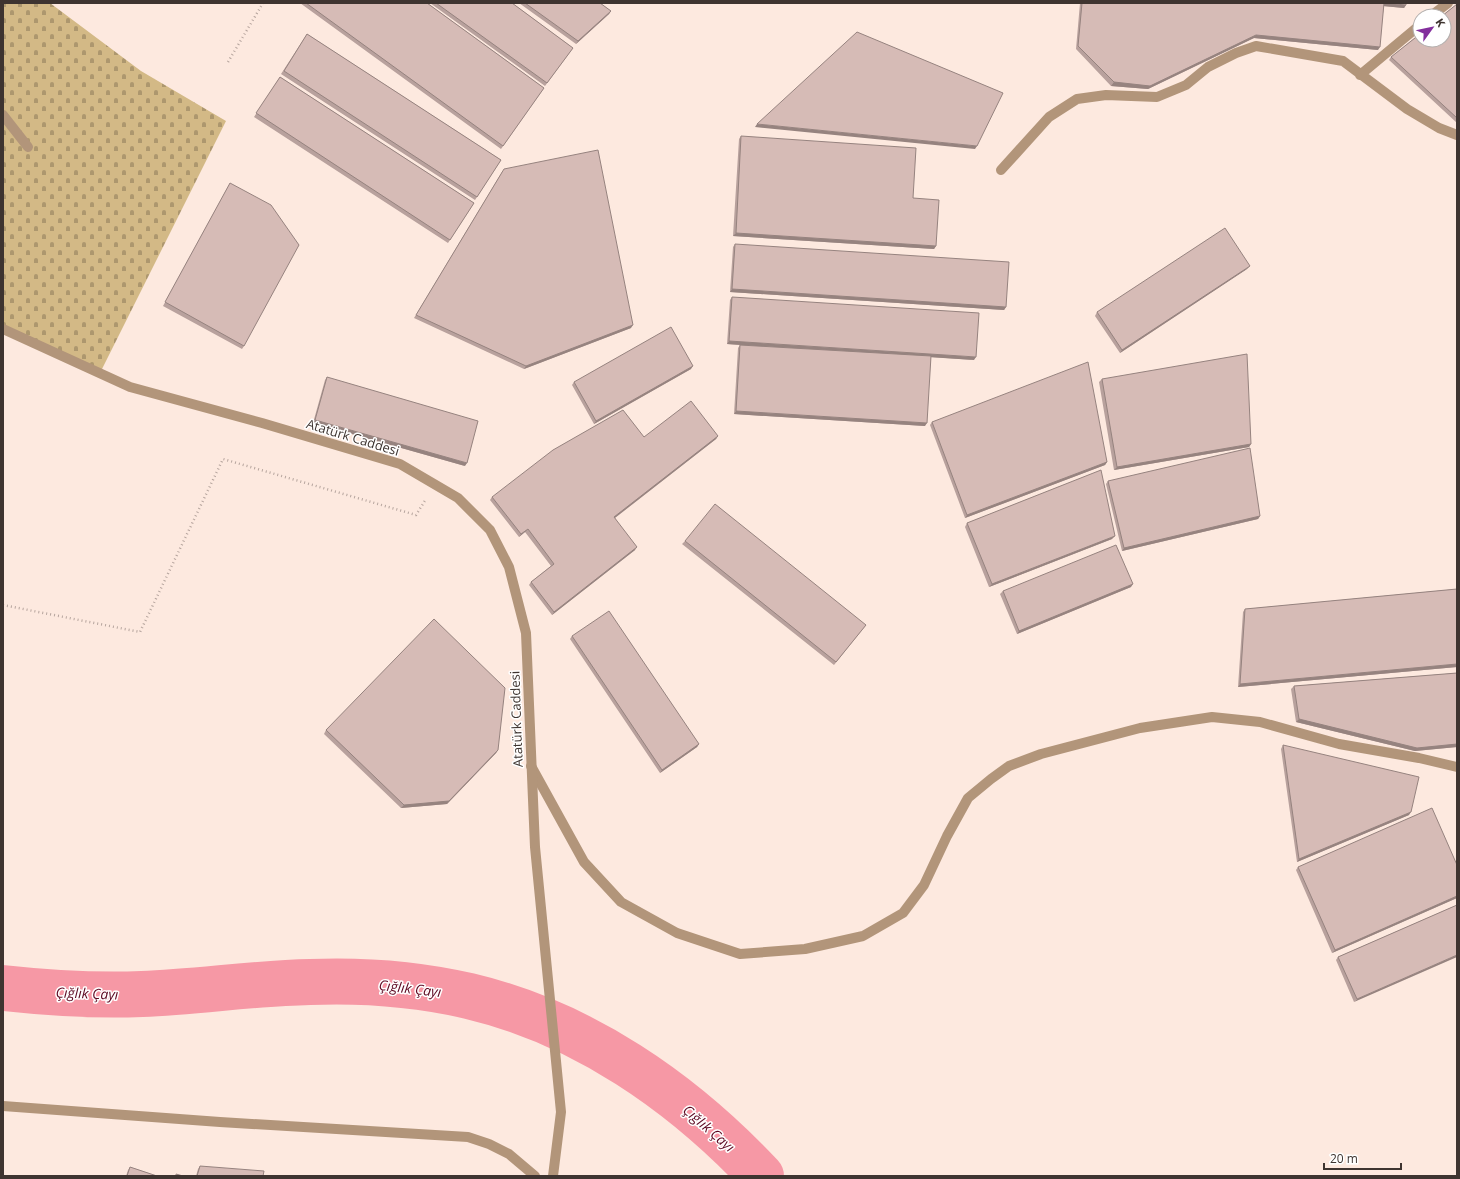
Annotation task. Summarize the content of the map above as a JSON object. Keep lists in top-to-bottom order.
{
  "streets": {
    "street": ["Atatürk Caddesi"]
  },
  "water": ["Çığlık Çayı"],
  "scale_bar": "20 m",
  "north": "top right"
}
